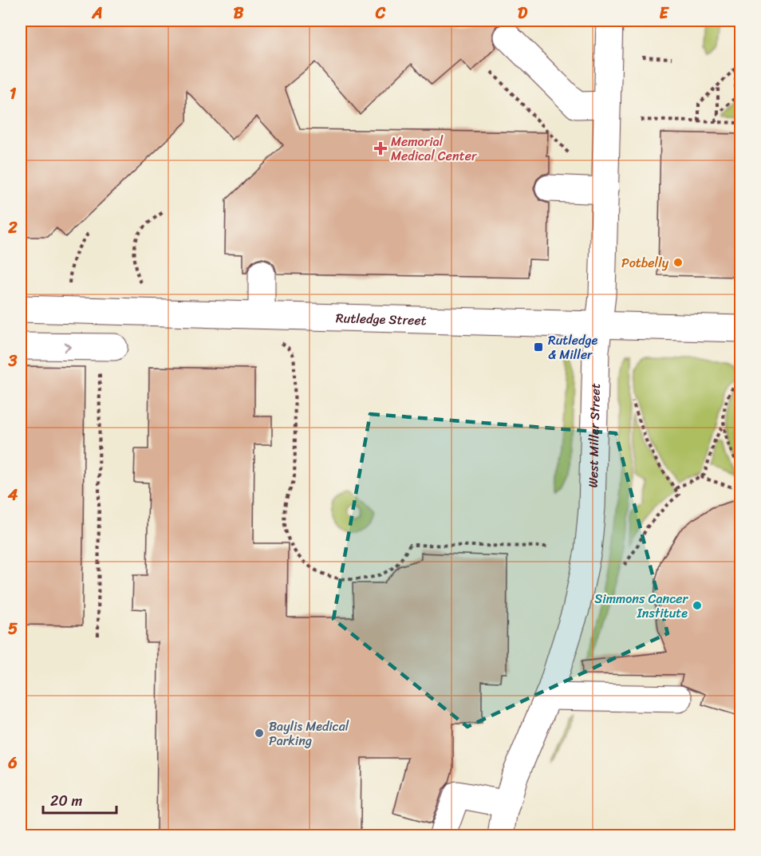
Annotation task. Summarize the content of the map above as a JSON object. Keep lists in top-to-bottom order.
{
  "streets": {
    "street": ["Rutledge Street", "West Miller Street"]
  },
  "crossings": [
    ["Rutledge Street", "West Miller Street"]
  ],
  "places": {
    "health": ["Memorial Medical Center"],
    "other": ["Potbelly", "Simmons Cancer Institute", "Baylis Medical Parking"],
    "transit": ["Rutledge & Miller"]
  },
  "scale_bar": "20 m",
  "grid": {
    "columns": [
      "A",
      "B",
      "C",
      "D",
      "E"
    ],
    "rows": [
      "1",
      "2",
      "3",
      "4",
      "5",
      "6"
    ]
  }
}
